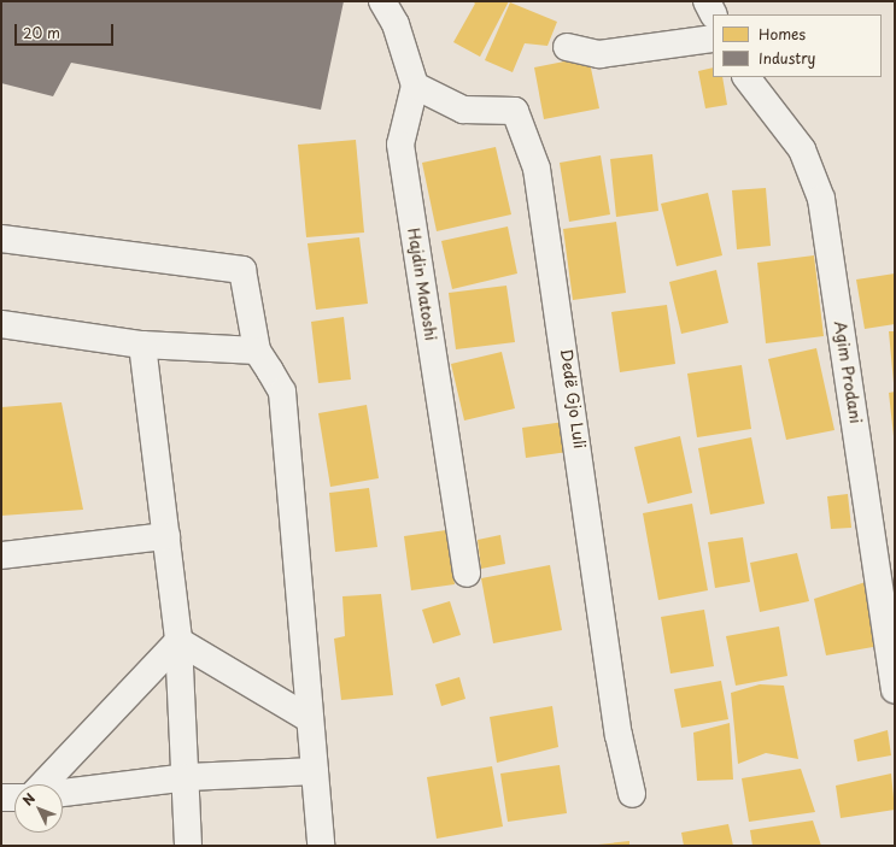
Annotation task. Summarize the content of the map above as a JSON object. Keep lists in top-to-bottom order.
{
  "streets": {
    "street": ["Hajdin Matoshi", "Agim Prodani", "Dedë Gjo Luli"]
  },
  "crossings": [
    ["Hajdin Matoshi", "Dedë Gjo Luli"]
  ],
  "legend": ["Homes", "Industry"],
  "scale_bar": "20 m",
  "north": "top left"
}
